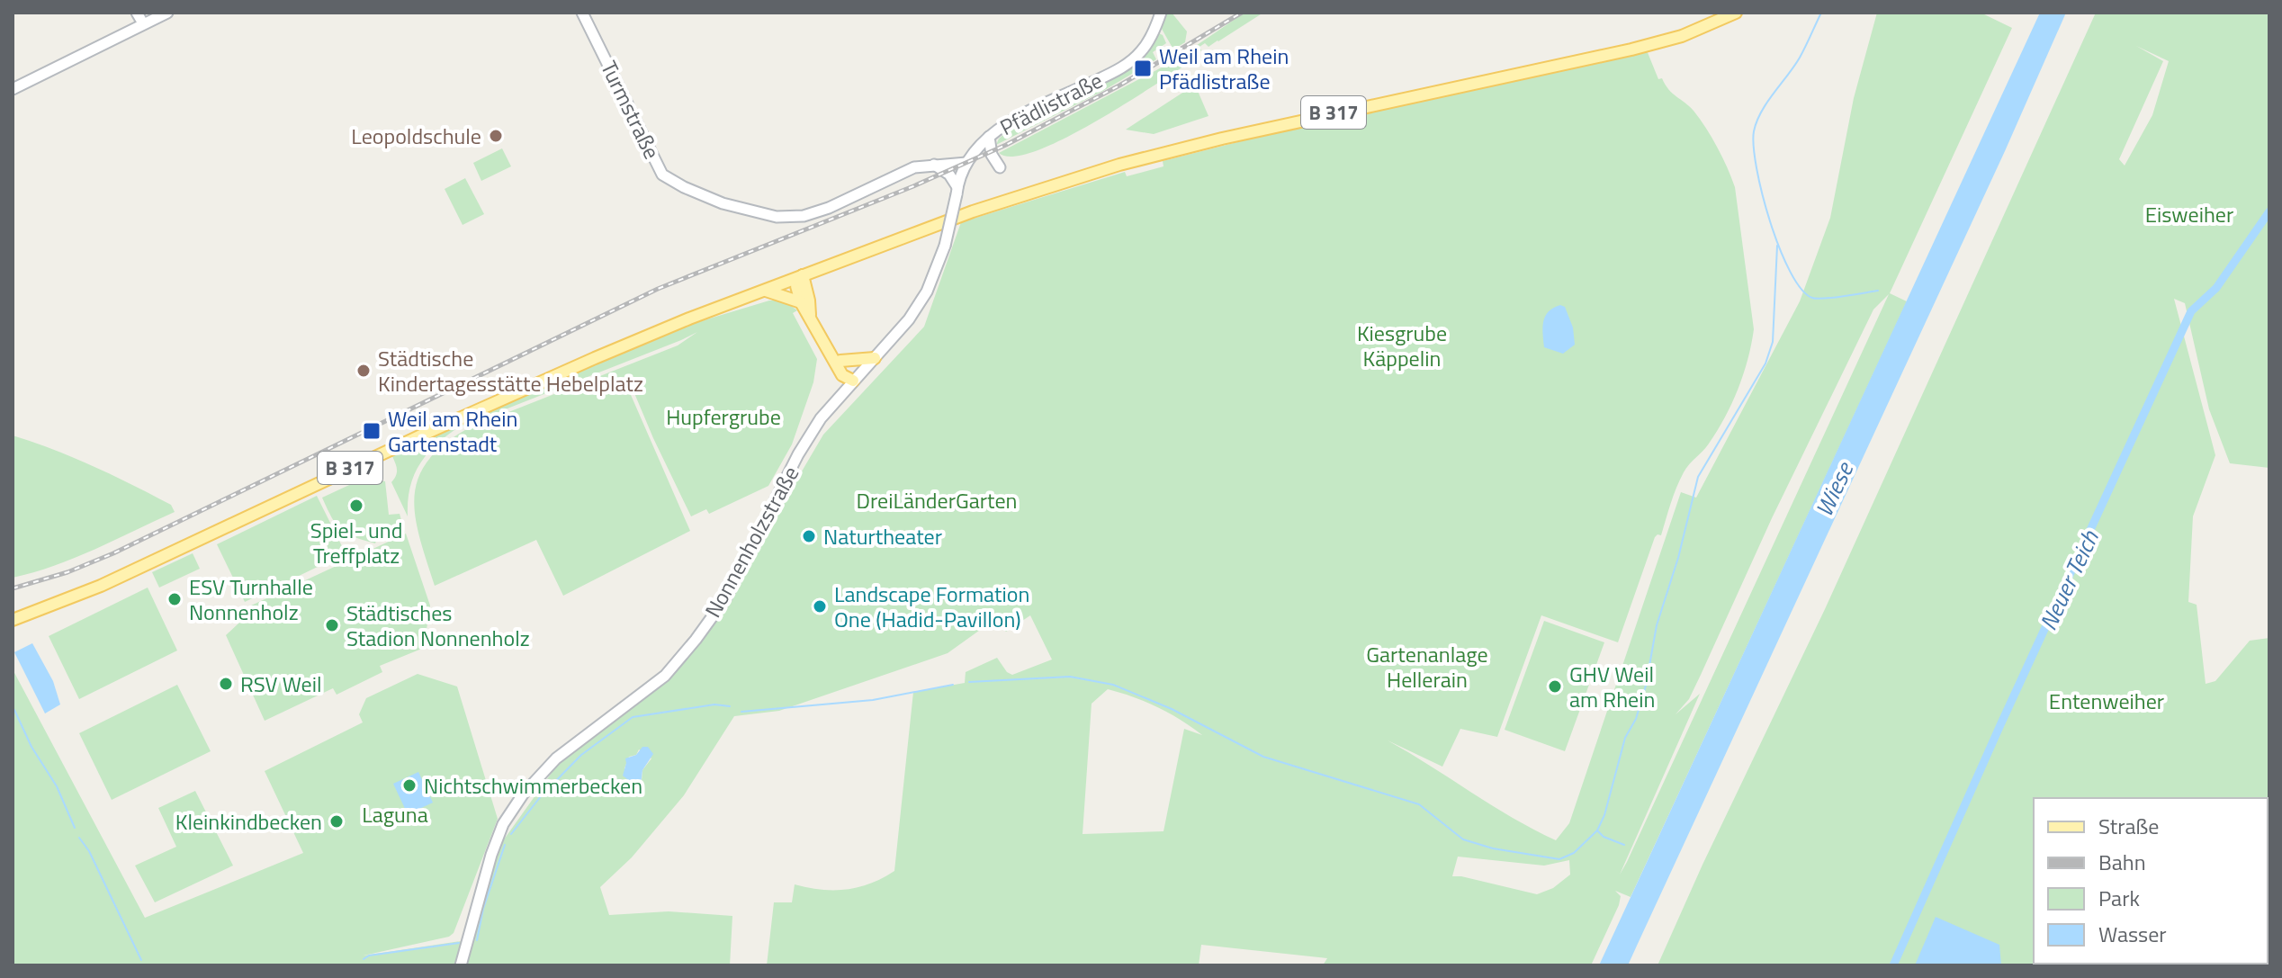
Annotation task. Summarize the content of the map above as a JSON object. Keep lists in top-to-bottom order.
{
  "streets": {
    "main road": ["B 317"],
    "street": ["Pfädlistraße", "Turmstraße", "Nonnenholzstraße"]
  },
  "crossings": [
    ["Pfädlistraße", "Turmstraße"],
    ["Pfädlistraße", "Nonnenholzstraße"],
    ["Turmstraße", "Nonnenholzstraße"]
  ],
  "water": ["Wiese", "Neuer Teich"],
  "parks": [
    "Eisweiher",
    "Kiesgrube Käppelin",
    "Hupfergrube",
    "DreiLänderGarten",
    "Gartenanlage Hellerain",
    "Entenweiher",
    "Laguna"
  ],
  "places": {
    "transit": ["Weil am Rhein Pfädlistraße", "Weil am Rhein Gartenstadt"],
    "other": [
      "Leopoldschule",
      "Städtische Kindertagesstätte Hebelplatz",
      "Spiel- und Treffplatz",
      "Naturtheater",
      "ESV Turnhalle Nonnenholz",
      "Landscape Formation One (Hadid-Pavillon)",
      "Städtisches Stadion Nonnenholz",
      "RSV Weil",
      "GHV Weil am Rhein",
      "Nichtschwimmerbecken",
      "Kleinkindbecken"
    ]
  },
  "legend": [
    "Straße",
    "Bahn",
    "Park",
    "Wasser"
  ]
}
